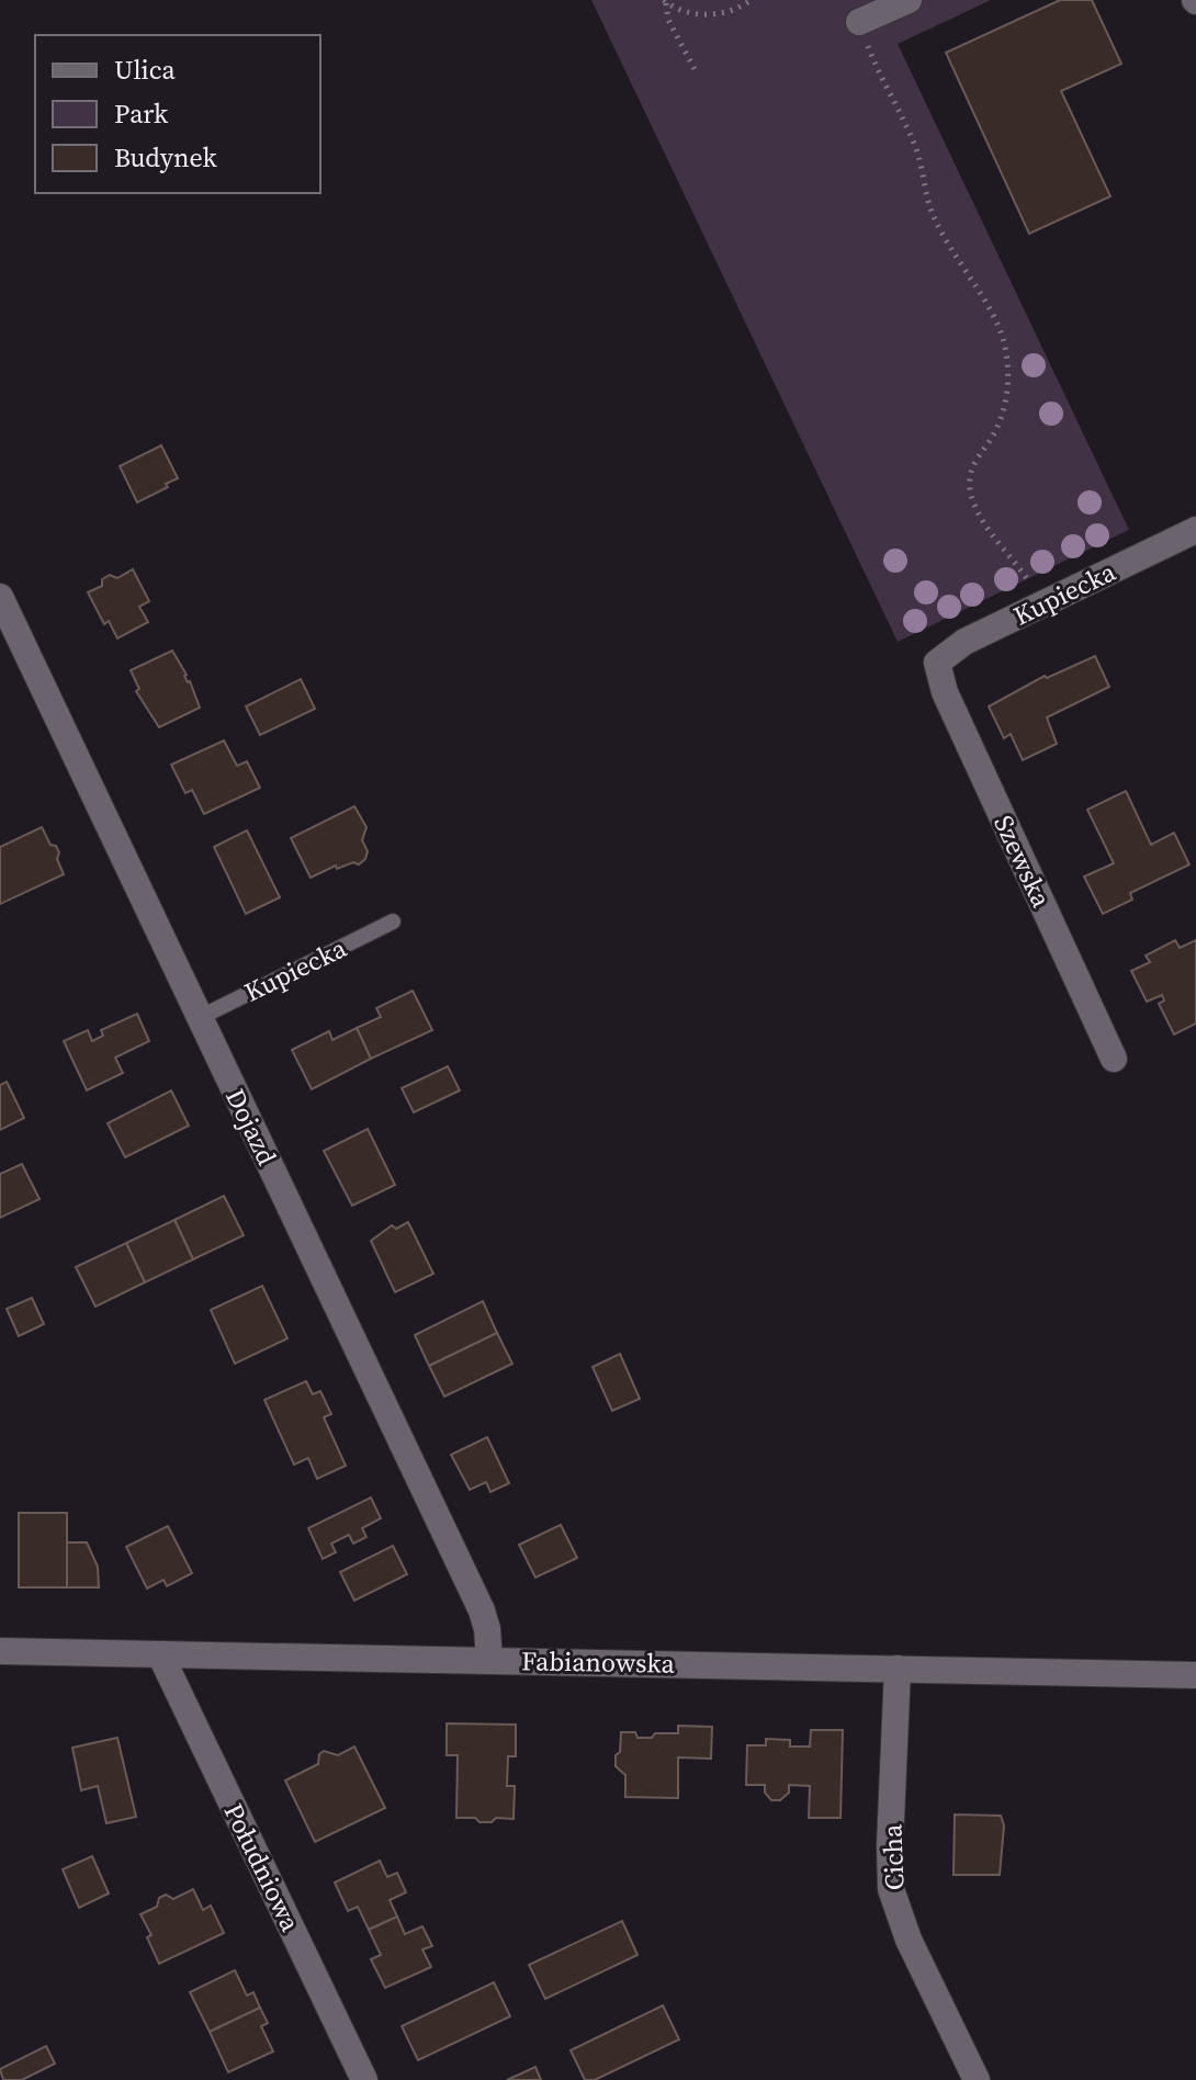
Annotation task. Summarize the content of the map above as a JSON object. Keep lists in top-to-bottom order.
{
  "streets": {
    "street": [
      "Kupiecka",
      "Szewska",
      "Dojazd",
      "Fabianowska",
      "Cicha",
      "Południowa"
    ]
  },
  "crossings": [
    ["Kupiecka", "Szewska"],
    ["Kupiecka", "Dojazd"],
    ["Dojazd", "Fabianowska"],
    ["Fabianowska", "Cicha"],
    ["Fabianowska", "Południowa"]
  ],
  "legend": ["Ulica", "Park", "Budynek"]
}
